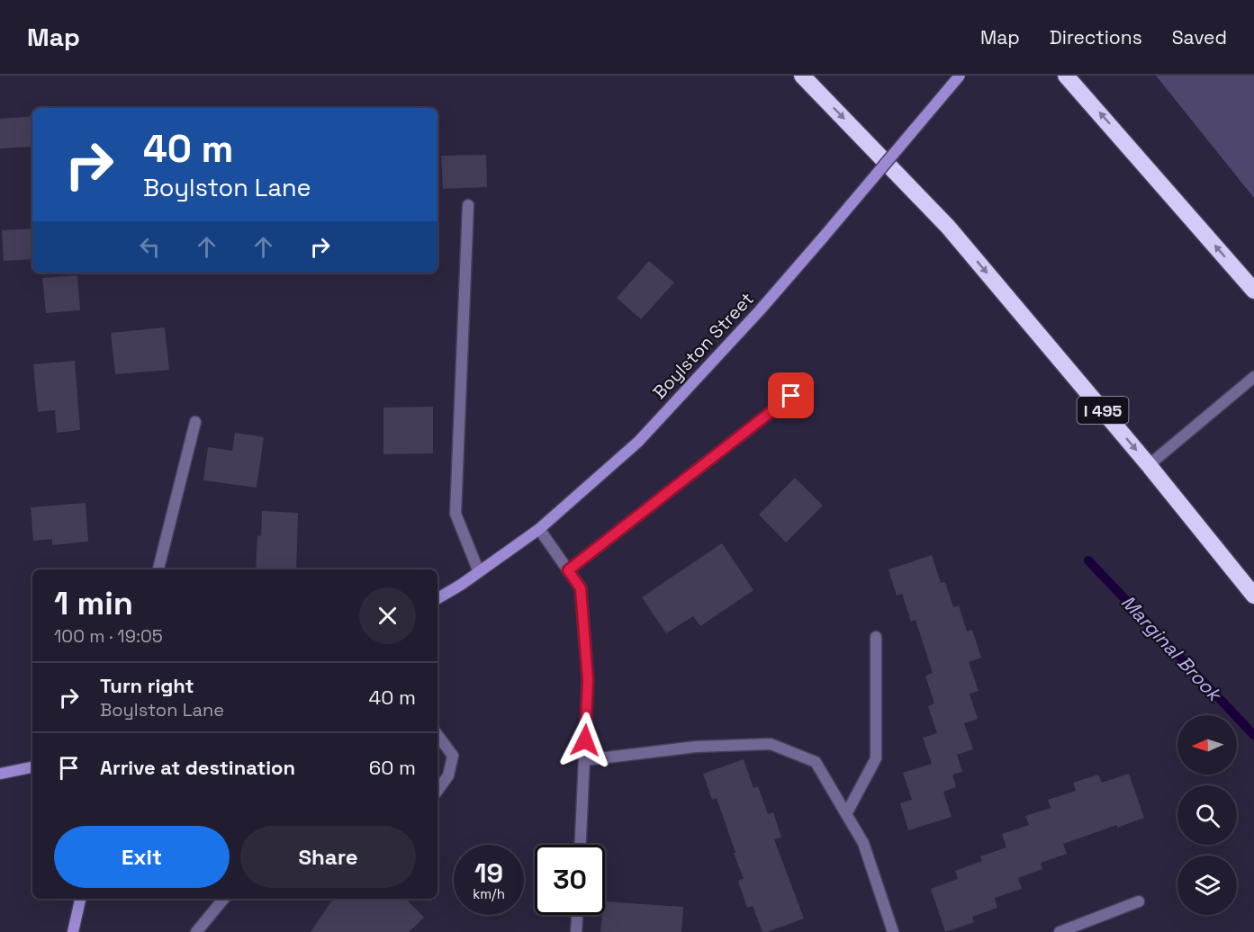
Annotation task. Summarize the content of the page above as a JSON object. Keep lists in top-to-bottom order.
{
  "streets": {
    "highway": ["I 495"],
    "main road": ["Boylston Street"]
  },
  "water": ["Marginal Brook"],
  "north": "left",
  "page": {
    "header": "Map",
    "nav": ["Map", "Directions", "Saved"],
    "turn": ["40 m", "Boylston Lane"],
    "heading": ["1 min", "100 m · 19:05"],
    "list": [
      {
        "name": "Turn right",
        "note": "Boylston Lane",
        "value": "40 m"
      },
      {
        "name": "Arrive at destination",
        "value": "60 m"
      }
    ],
    "buttons": ["Exit", "Share"],
    "speed": "19 km/h",
    "limit": "30"
  }
}
